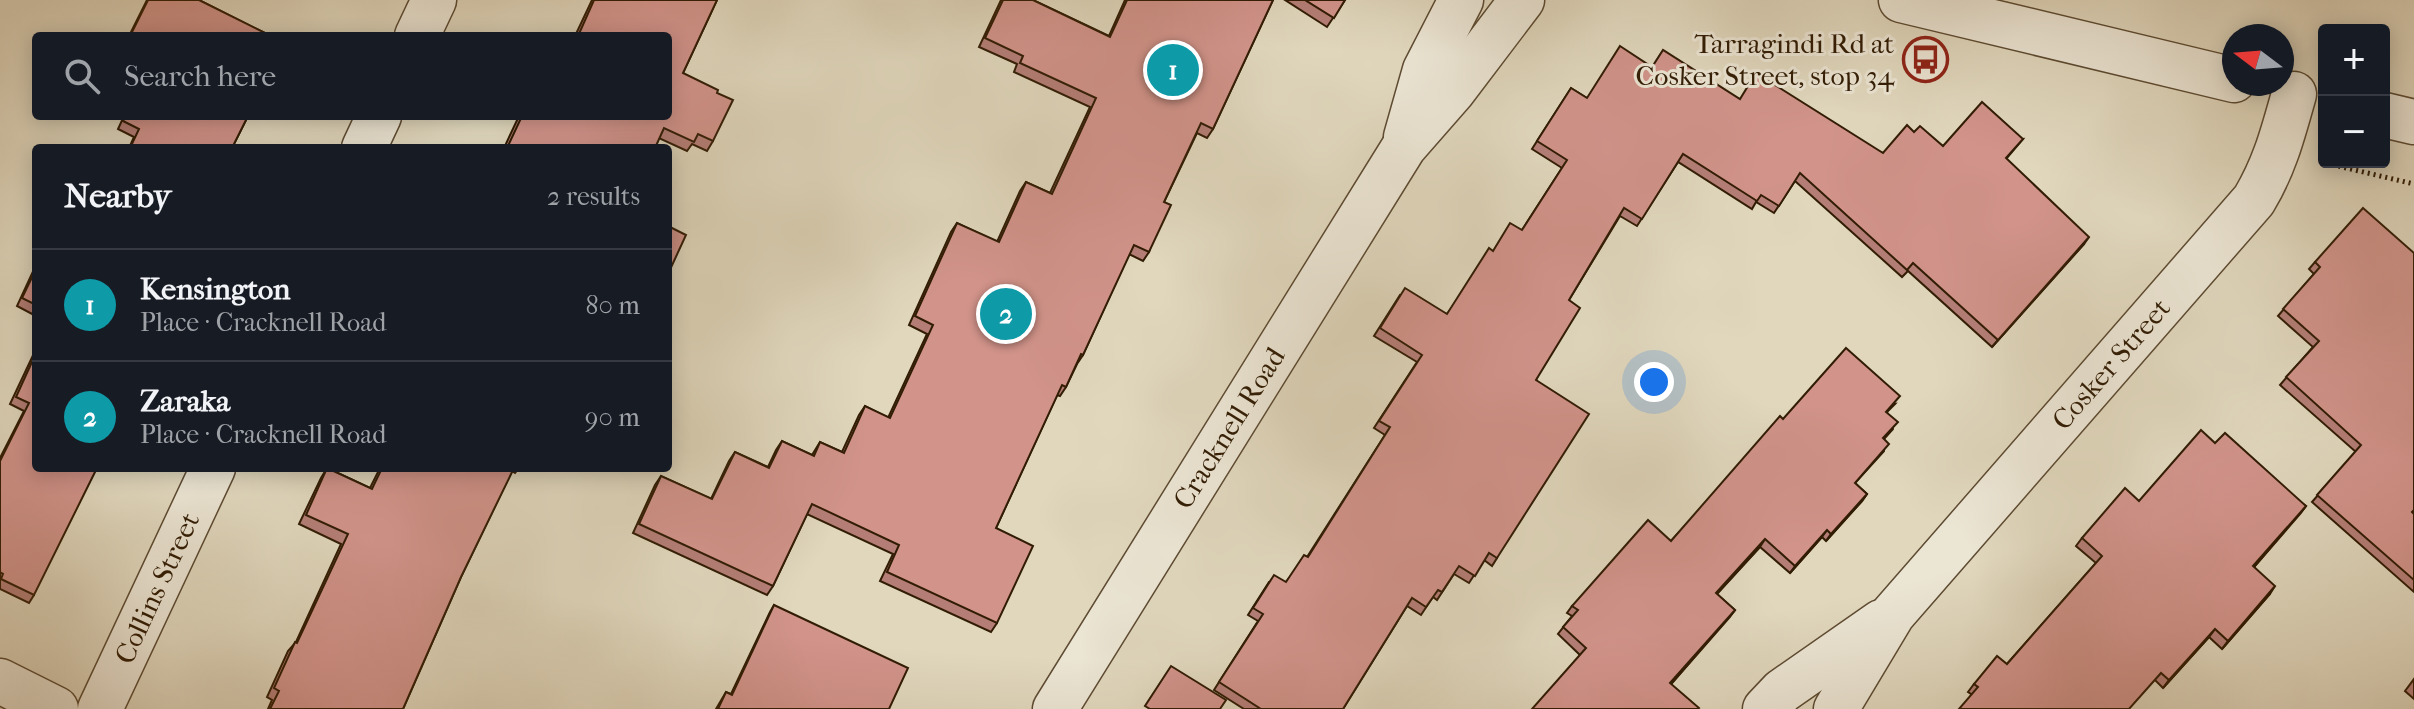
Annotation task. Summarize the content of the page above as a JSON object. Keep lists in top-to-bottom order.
{
  "streets": {
    "street": ["Cosker Street", "Cracknell Road", "Collins Street"]
  },
  "places": {
    "bus stop": ["Tarragindi Rd at Cosker Street, stop 34"]
  },
  "north": "left",
  "page": {
    "map_buttons": ["+", "−"],
    "search": "Search here",
    "pins": ["1", "2"],
    "heading": ["Nearby", "2 results"],
    "list": [
      {
        "mark": "1",
        "name": "Kensington",
        "note": "Place · Cracknell Road",
        "value": "80 m"
      },
      {
        "mark": "2",
        "name": "Zaraka",
        "note": "Place · Cracknell Road",
        "value": "90 m"
      }
    ]
  }
}
